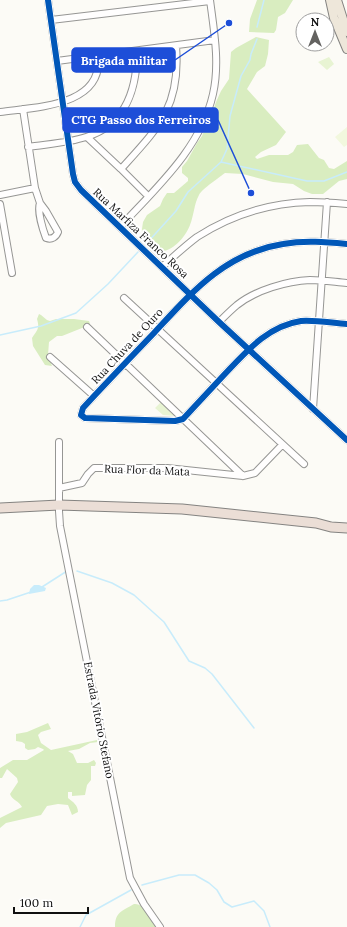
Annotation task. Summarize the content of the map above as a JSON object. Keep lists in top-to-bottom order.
{
  "streets": {
    "street": [
      "Rua Marfiza Franco Rosa",
      "Rua Chuva de Ouro",
      "Rua Flor da Mata",
      "Estrada Vitório Stefano"
    ]
  },
  "crossings": [
    ["Rua Marfiza Franco Rosa", "Rua Chuva de Ouro"],
    ["Rua Flor da Mata", "Estrada Vitório Stefano"]
  ],
  "places": ["Brigada militar", "CTG Passo dos Ferreiros"],
  "scale_bar": "100 m",
  "north": "top"
}
